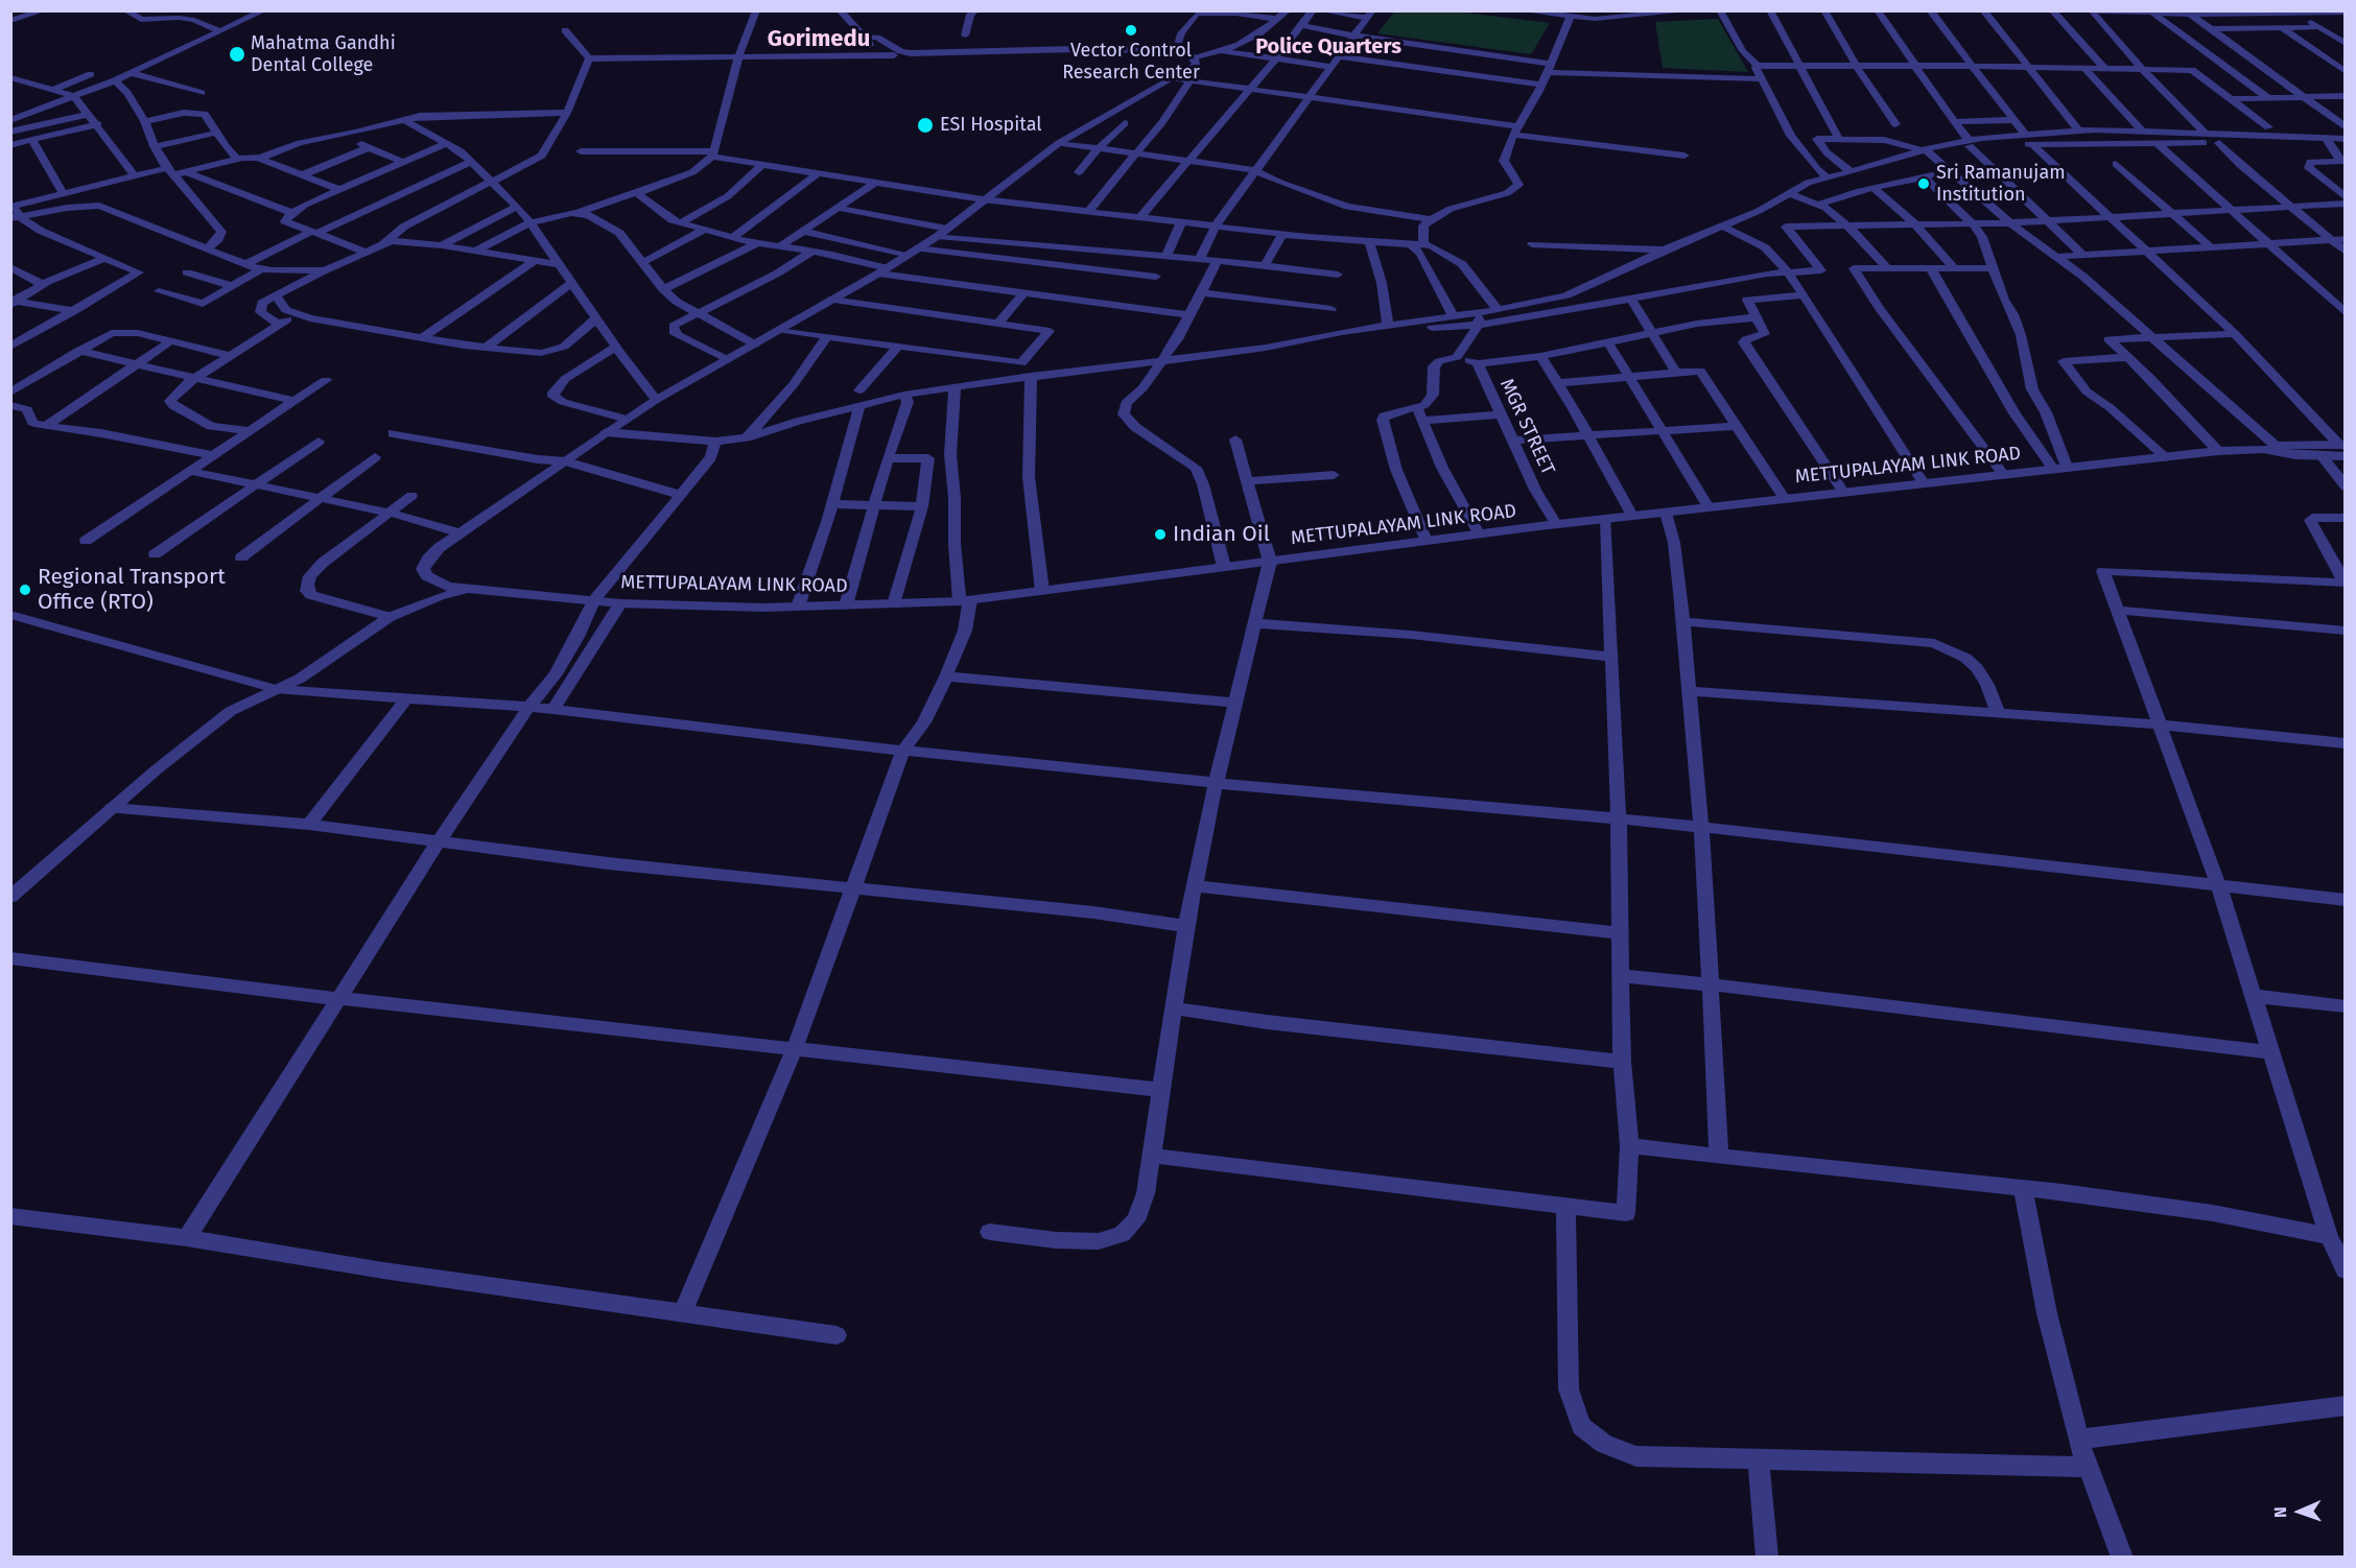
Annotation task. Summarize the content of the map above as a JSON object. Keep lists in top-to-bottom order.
{
  "streets": {
    "street": ["MGR STREET", "METTUPALAYAM LINK ROAD"]
  },
  "crossings": [
    ["MGR STREET", "METTUPALAYAM LINK ROAD"]
  ],
  "districts": ["Gorimedu", "Police Quarters"],
  "places": [
    "Vector Control Research Center",
    "Mahatma Gandhi Dental College",
    "ESI Hospital",
    "Sri Ramanujam Institution",
    "Indian Oil",
    "Regional Transport Office (RTO)"
  ],
  "north": "left"
}
